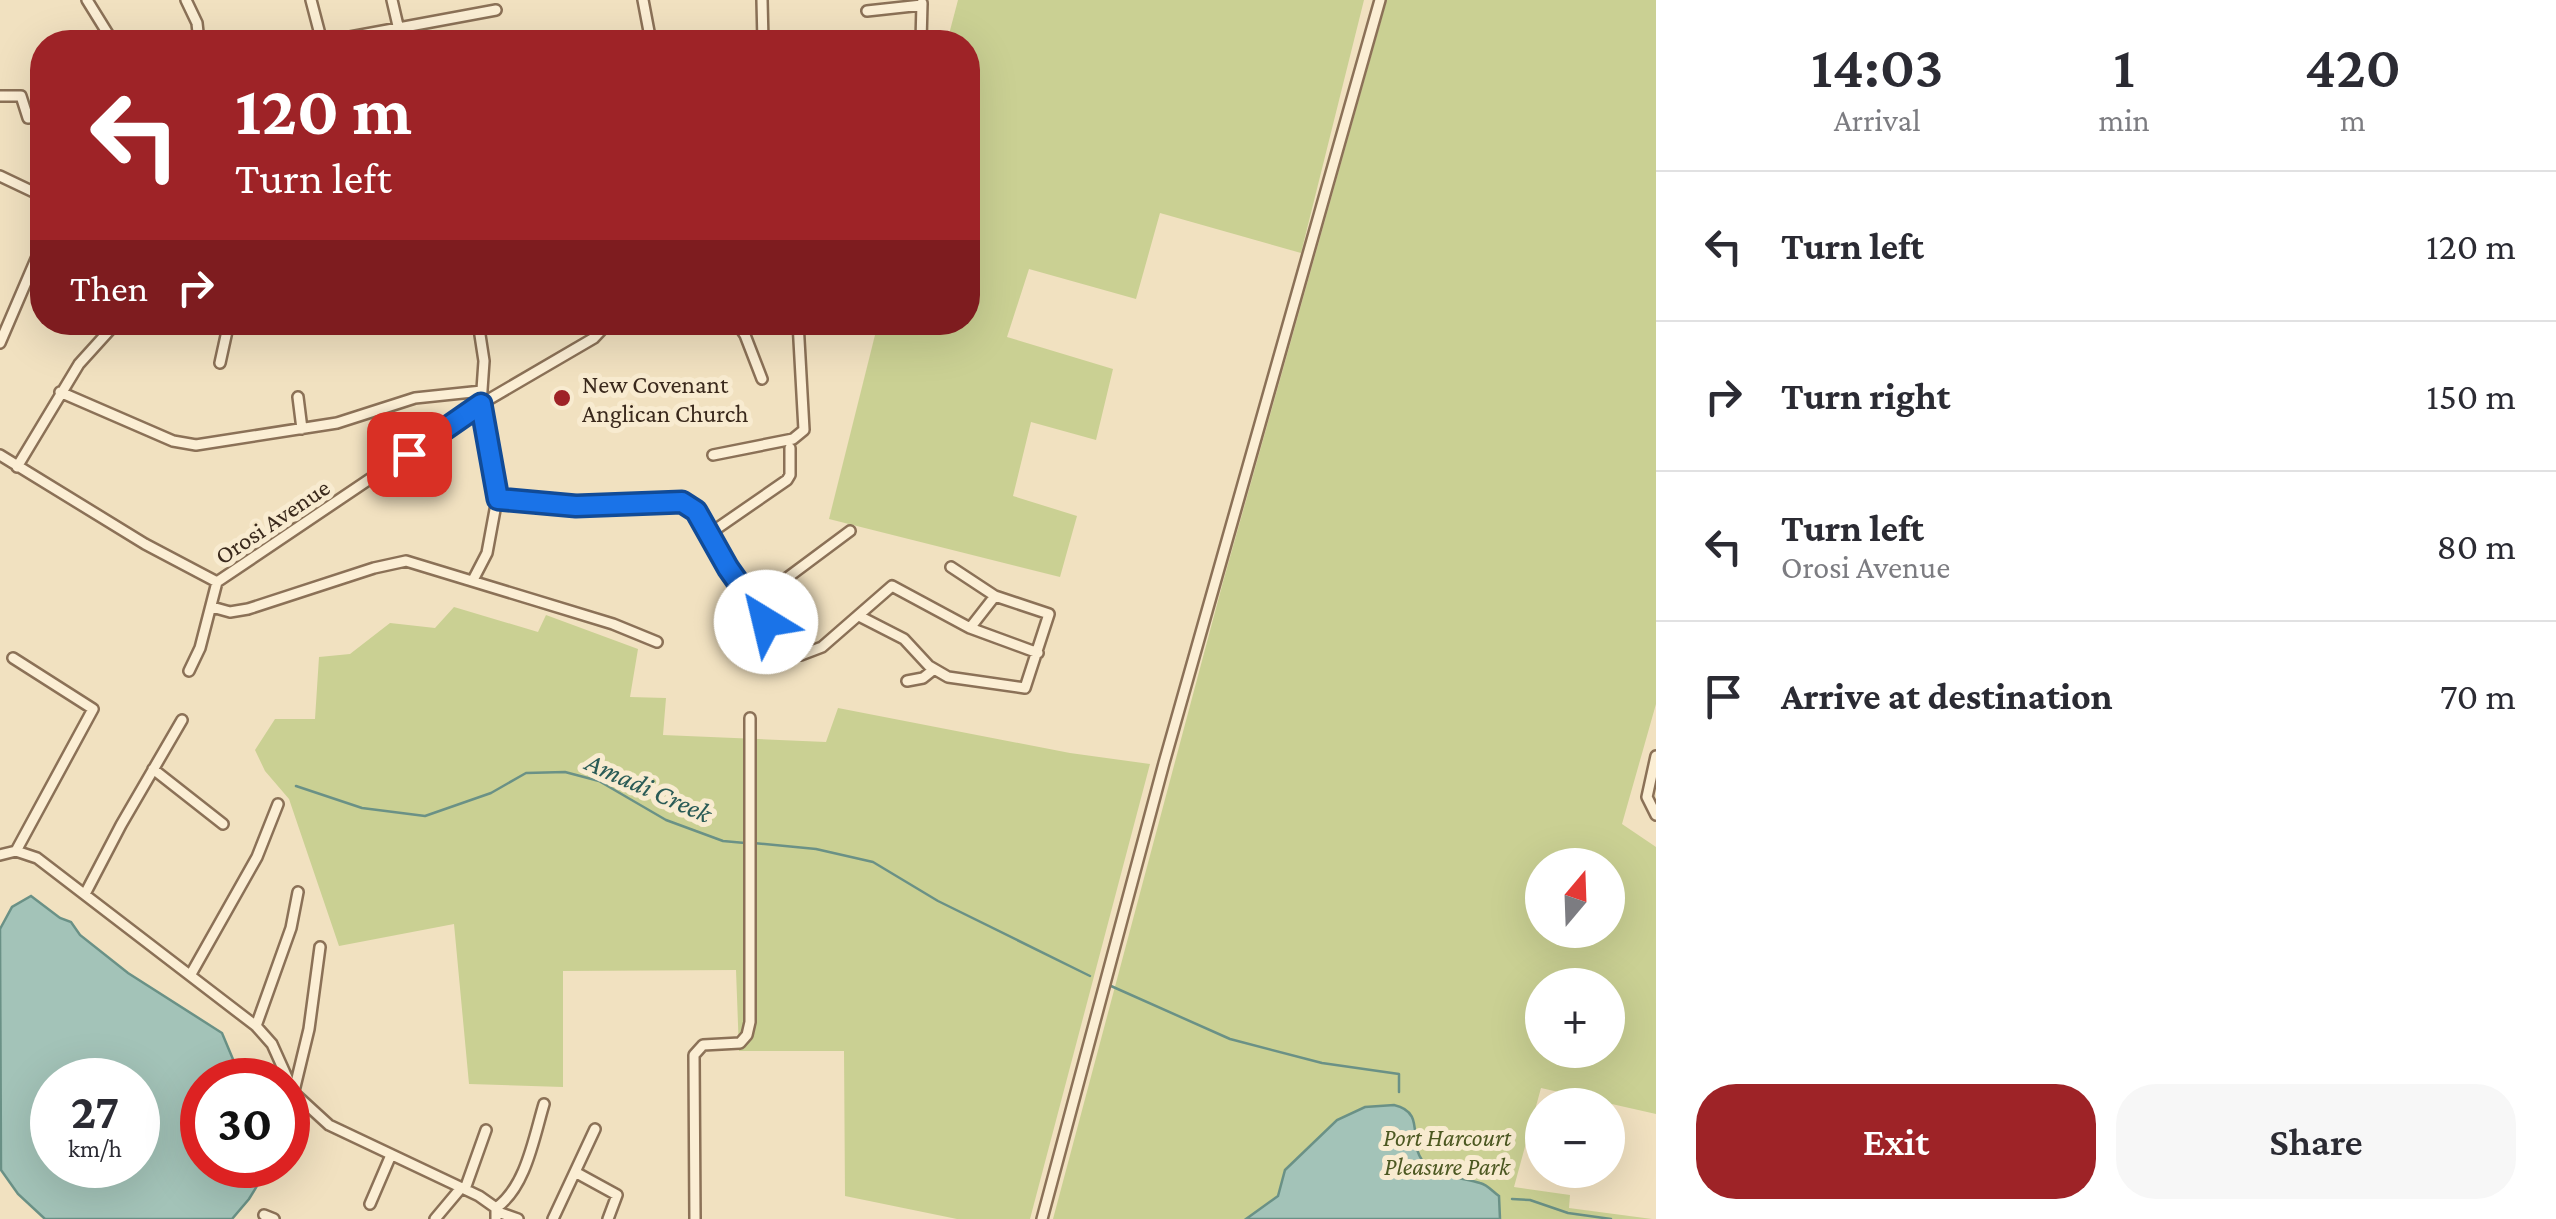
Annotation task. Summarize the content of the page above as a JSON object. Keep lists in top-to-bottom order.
{
  "streets": {
    "street": ["Orosi Avenue"]
  },
  "water": ["Amadi Creek"],
  "parks": ["Port Harcourt Pleasure Park"],
  "places": ["New Covenant Anglican Church"],
  "north": "top",
  "page": {
    "eta": [
      "14:03",
      "Arrival",
      "1",
      "min",
      "420",
      "m"
    ],
    "turn": ["120 m", "Turn left"],
    "list": [
      {
        "name": "Turn left",
        "value": "120 m"
      },
      {
        "name": "Turn right",
        "value": "150 m"
      },
      {
        "name": "Turn left",
        "note": "Orosi Avenue",
        "value": "80 m"
      },
      {
        "name": "Arrive at destination",
        "value": "70 m"
      }
    ],
    "then": "Then",
    "map_buttons": ["+", "−"],
    "speed": "27 km/h",
    "limit": "30",
    "buttons": ["Exit", "Share"]
  }
}
